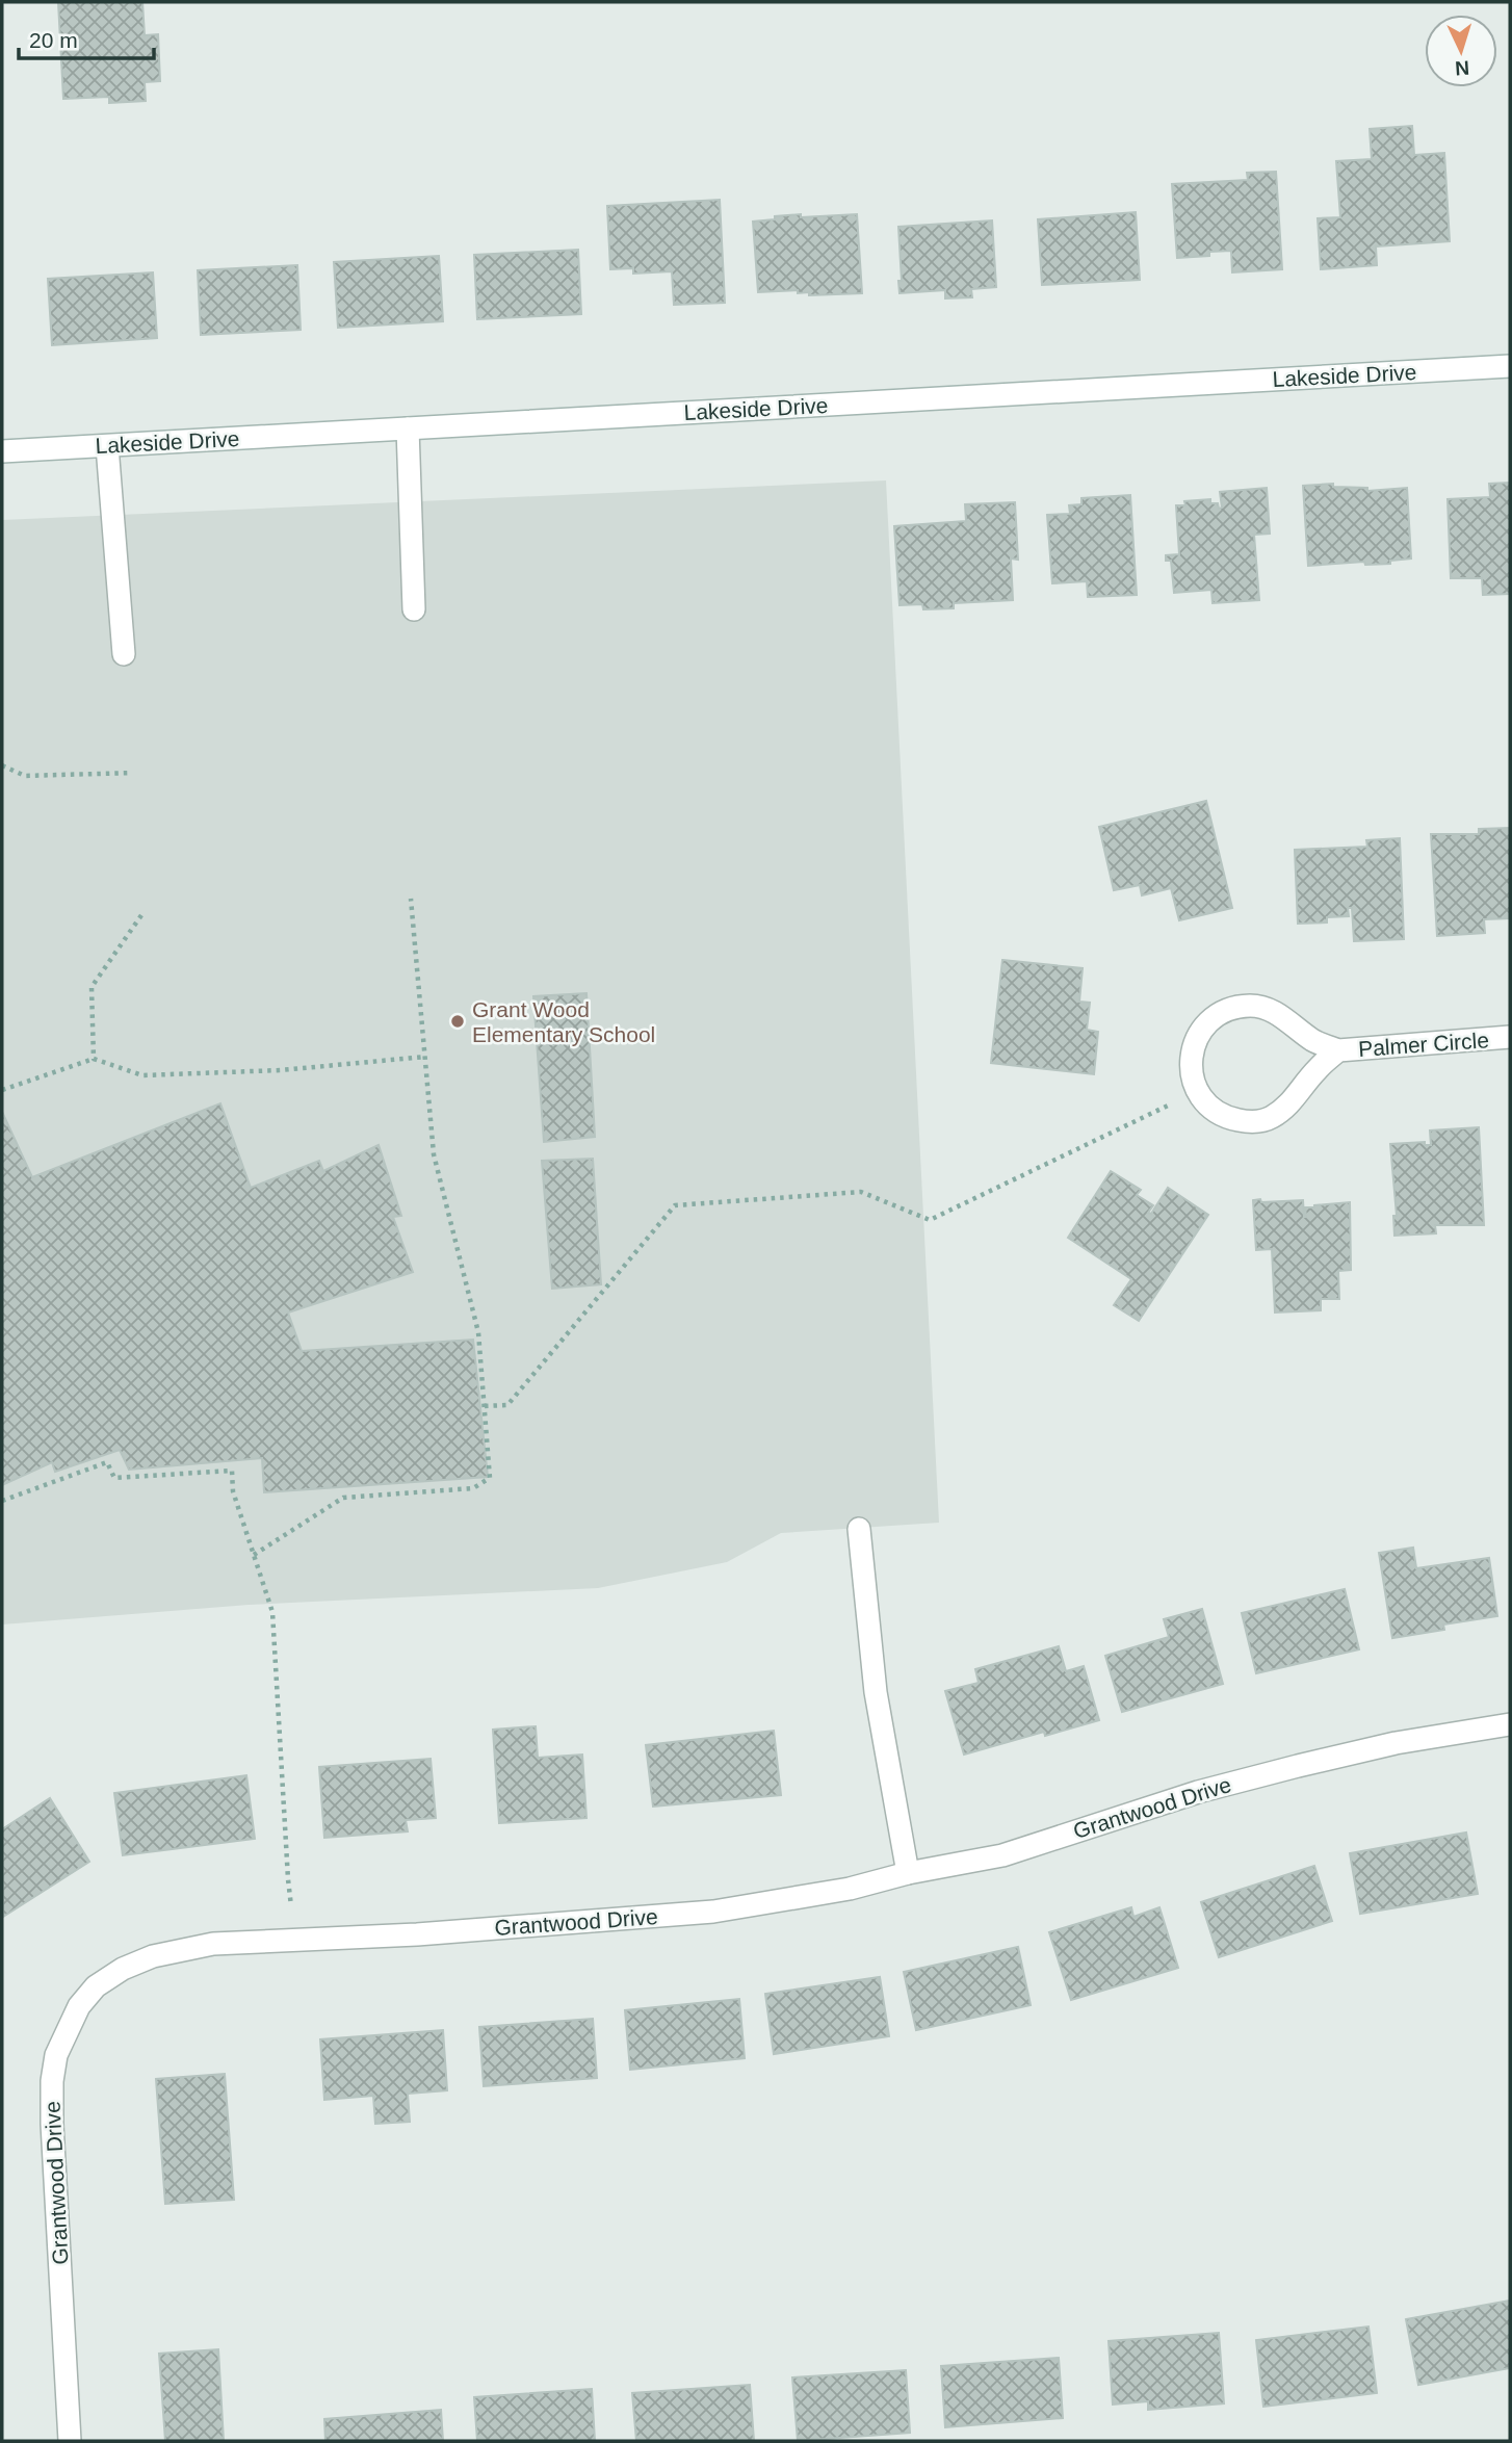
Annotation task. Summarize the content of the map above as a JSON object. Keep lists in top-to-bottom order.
{
  "streets": {
    "street": ["Lakeside Drive", "Palmer Circle", "Grantwood Drive"]
  },
  "places": ["Grant Wood Elementary School"],
  "scale_bar": "20 m",
  "north": "bottom"
}
